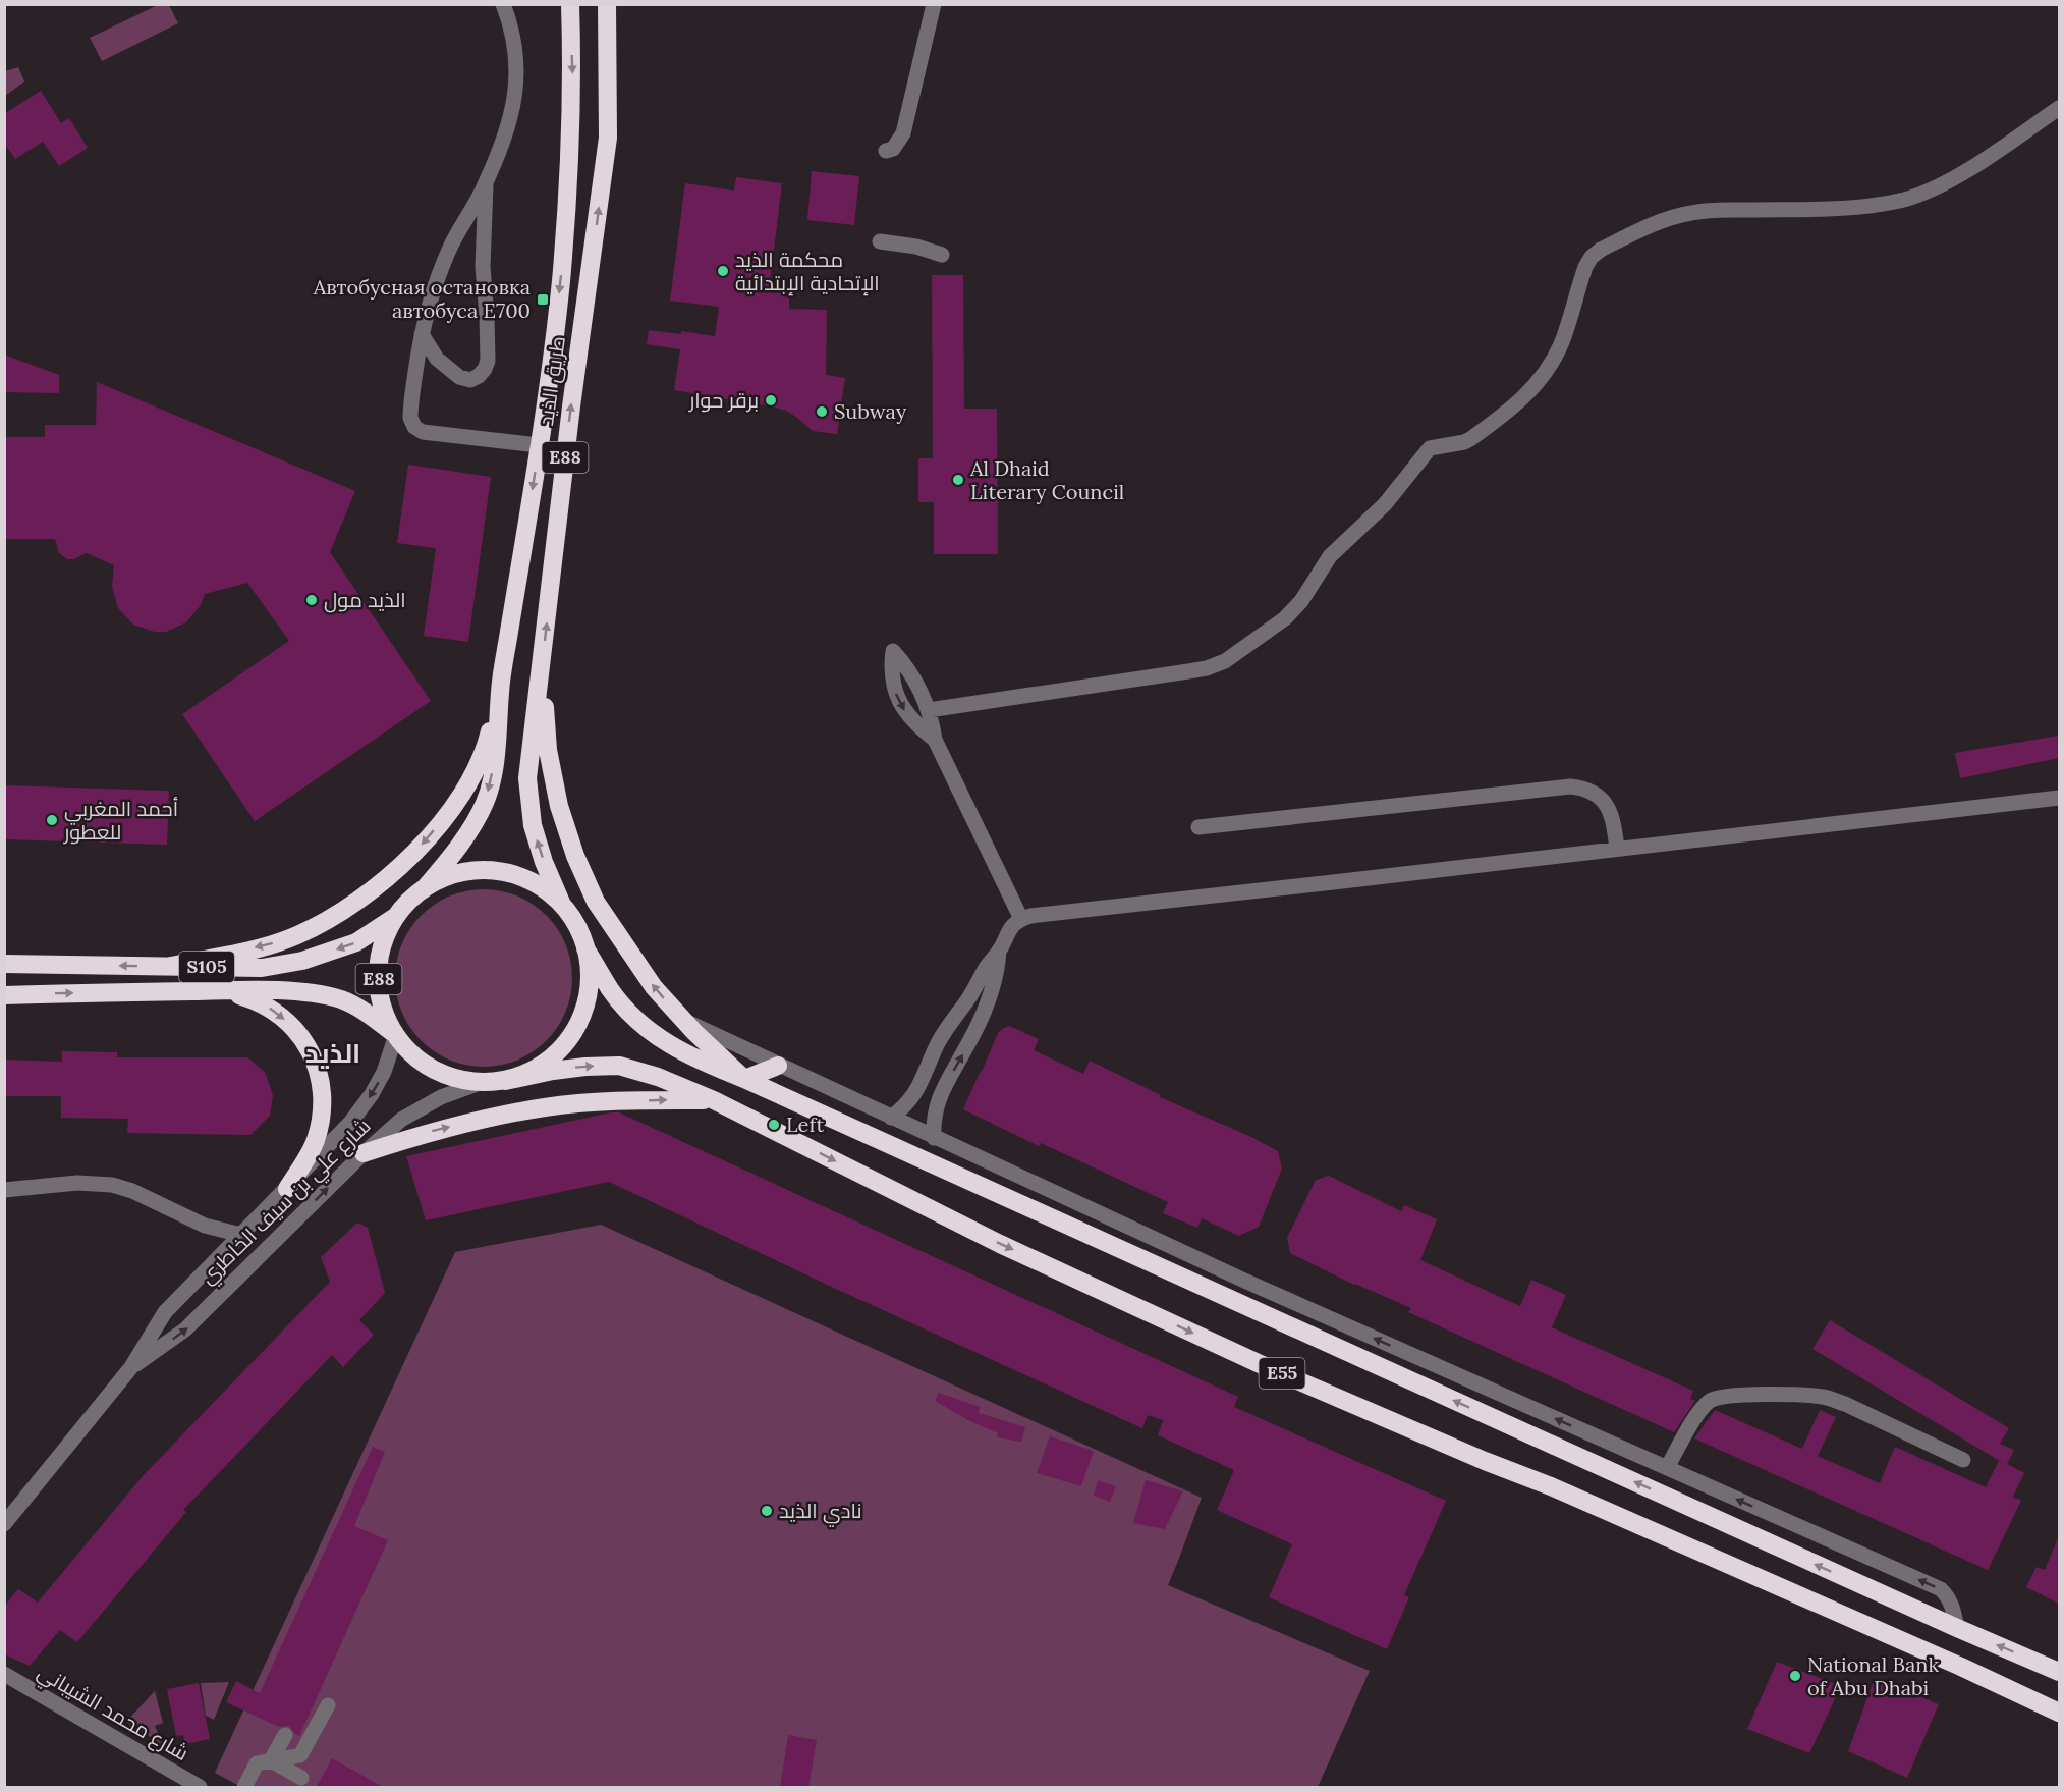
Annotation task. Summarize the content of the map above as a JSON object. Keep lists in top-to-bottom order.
{
  "streets": {
    "highway": [
      "طريق الذيد",
      "E88",
      "S105",
      "E55"
    ],
    "street": ["شارع علي بن سيف الخاطري", "شارع محمد الشيباني"]
  },
  "crossings": [
    ["طريق الذيد", "E88"],
    ["طريق الذيد", "S105"],
    ["طريق الذيد", "شارع علي بن سيف الخاطري"],
    ["طريق الذيد", "E55"],
    ["E88", "S105"],
    ["E88", "شارع علي بن سيف الخاطري"],
    ["E88", "E55"],
    ["S105", "شارع علي بن سيف الخاطري"],
    ["S105", "E55"],
    ["شارع علي بن سيف الخاطري", "E55"]
  ],
  "districts": ["الذيد"],
  "places": {
    "other": [
      "محكمة الذيد الإتحادية الإبتدائية",
      "برقر حوار",
      "Subway",
      "Al Dhaid Literary Council",
      "الذيد مول",
      "أحمد المغربي للعطور",
      "Left",
      "نادي الذيد",
      "National Bank of Abu Dhabi"
    ],
    "transit": ["Автобусная остановка автобуса Е700"]
  }
}
